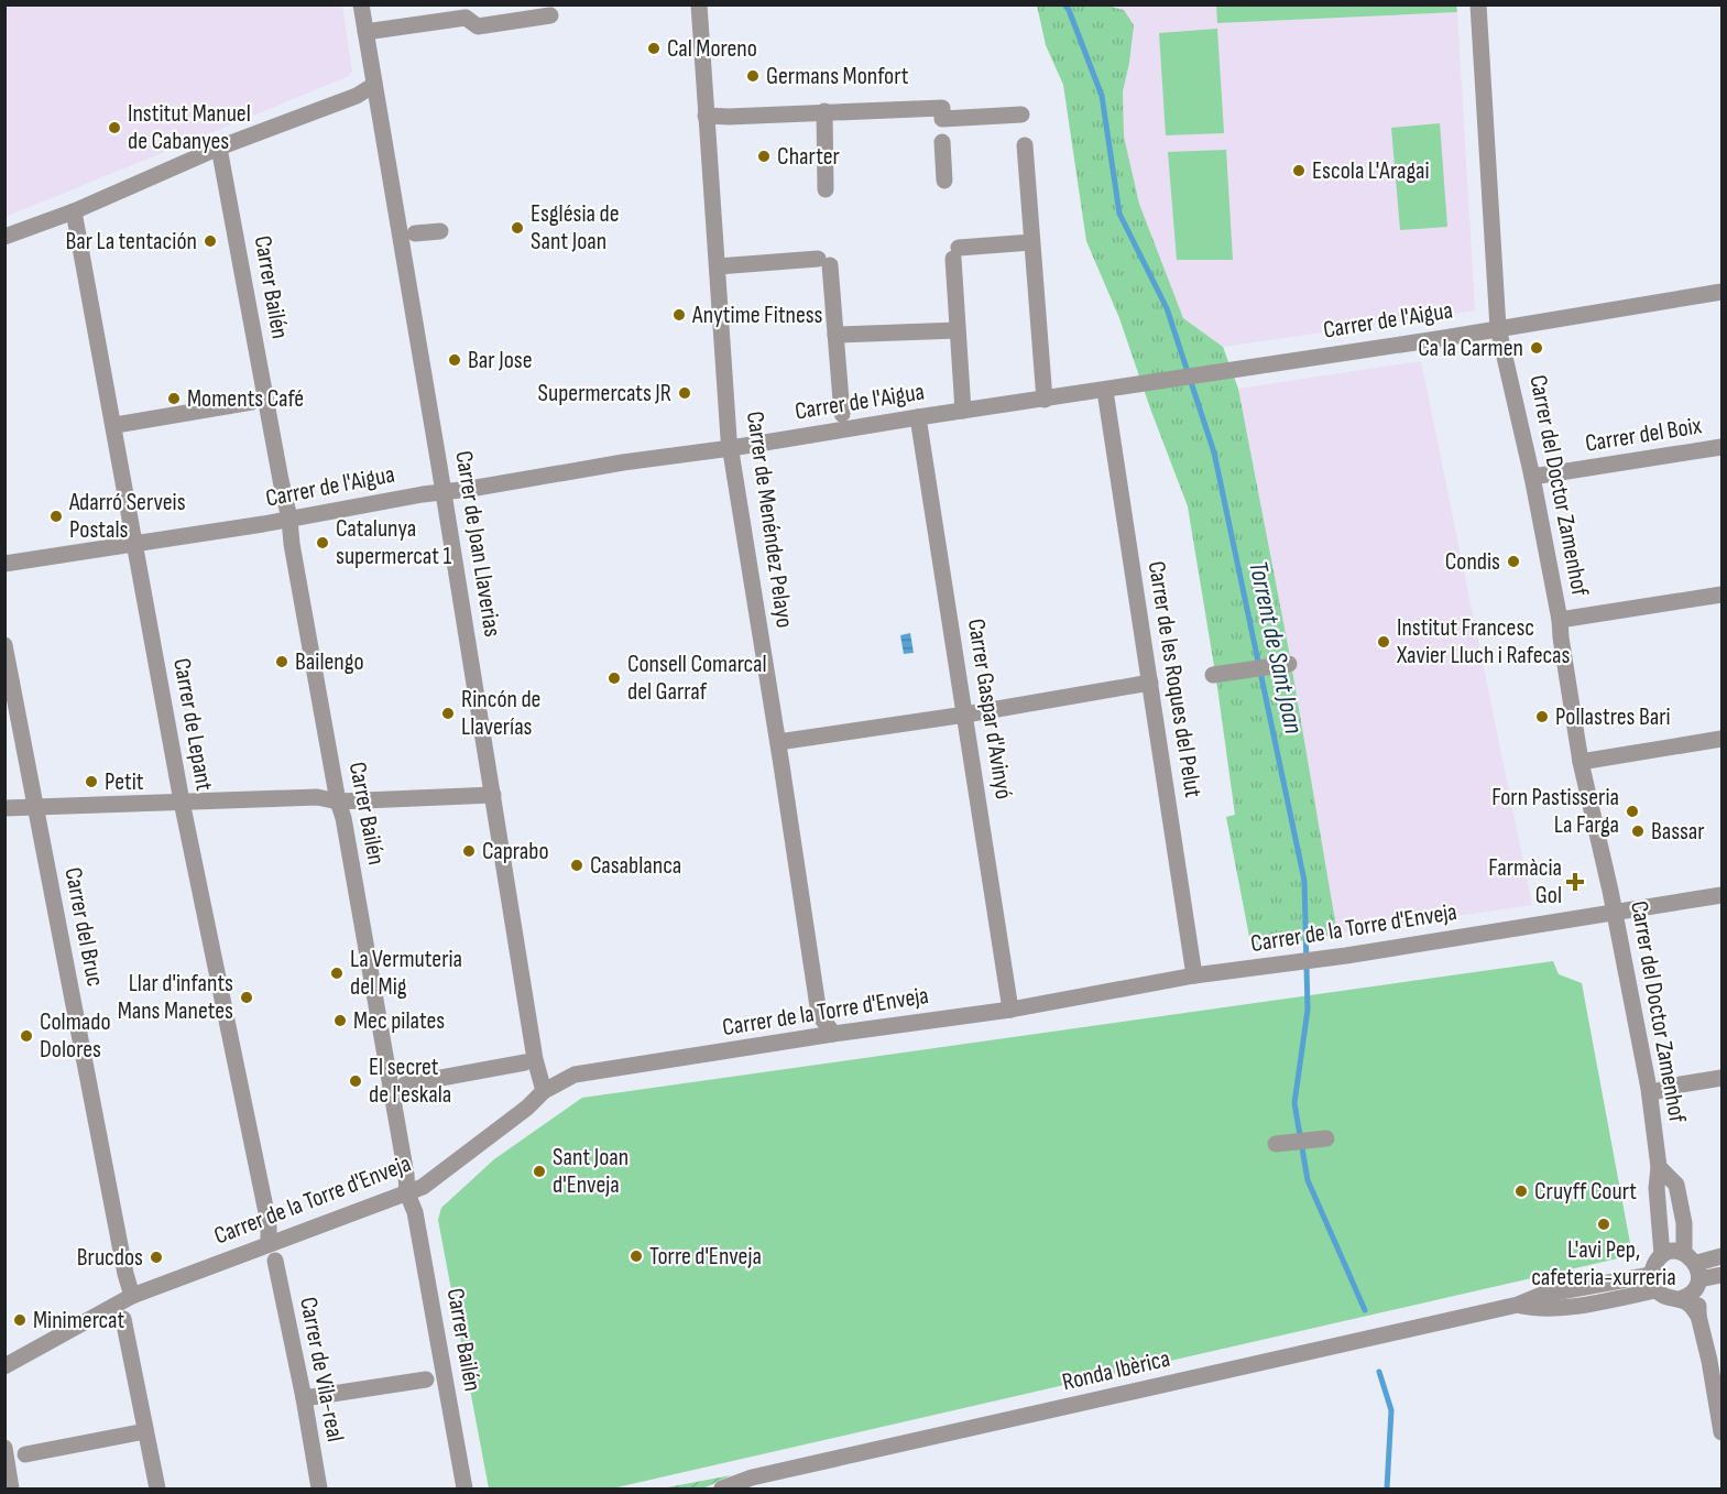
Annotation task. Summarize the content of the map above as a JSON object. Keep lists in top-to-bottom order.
{
  "streets": {
    "street": [
      "Carrer Bailén",
      "Carrer de l'Aigua",
      "Carrer del Boix",
      "Carrer del Doctor Zamenhof",
      "Carrer de Menéndez Pelayo",
      "Carrer de Joan Llaverias",
      "Carrer de les Roques del Pelut",
      "Carrer Gaspar d'Avinyó",
      "Carrer de Lepant",
      "Carrer del Bruc",
      "Carrer de la Torre d'Enveja",
      "Carrer de Vila-real",
      "Ronda Ibèrica"
    ]
  },
  "crossings": [
    ["Carrer Bailén", "Carrer de l'Aigua"],
    ["Carrer Bailén", "Carrer de la Torre d'Enveja"],
    ["Carrer de l'Aigua", "Carrer del Doctor Zamenhof"],
    ["Carrer de l'Aigua", "Carrer de Menéndez Pelayo"],
    ["Carrer de l'Aigua", "Carrer de Joan Llaverias"],
    ["Carrer de l'Aigua", "Carrer de les Roques del Pelut"],
    ["Carrer de l'Aigua", "Carrer Gaspar d'Avinyó"],
    ["Carrer de l'Aigua", "Carrer de Lepant"],
    ["Carrer del Boix", "Carrer del Doctor Zamenhof"],
    ["Carrer del Doctor Zamenhof", "Carrer de la Torre d'Enveja"],
    ["Carrer de Menéndez Pelayo", "Carrer de la Torre d'Enveja"],
    ["Carrer de Joan Llaverias", "Carrer de la Torre d'Enveja"],
    ["Carrer de les Roques del Pelut", "Carrer de la Torre d'Enveja"],
    ["Carrer Gaspar d'Avinyó", "Carrer de la Torre d'Enveja"],
    ["Carrer de Lepant", "Carrer de la Torre d'Enveja"],
    ["Carrer de Lepant", "Carrer de Vila-real"],
    ["Carrer del Bruc", "Carrer de la Torre d'Enveja"],
    ["Carrer de la Torre d'Enveja", "Carrer de Vila-real"]
  ],
  "water": ["Torrent de Sant Joan"],
  "places": {
    "other": [
      "Cal Moreno",
      "Germans Monfort",
      "Institut Manuel de Cabanyes",
      "Charter",
      "Escola L'Aragai",
      "Església de Sant Joan",
      "Bar La tentación",
      "Anytime Fitness",
      "Ca la Carmen",
      "Bar Jose",
      "Supermercats JR",
      "Moments Café",
      "Adarró Serveis Postals",
      "Catalunya supermercat 1",
      "Condis",
      "Institut Francesc Xavier Lluch i Rafecas",
      "Bailengo",
      "Consell Comarcal del Garraf",
      "Rincón de Llaverías",
      "Pollastres Bari",
      "Petit",
      "Forn Pastisseria La Farga",
      "Bassar",
      "Caprabo",
      "Casablanca",
      "La Vermuteria del Mig",
      "Llar d'infants Mans Manetes",
      "Mec pilates",
      "Colmado Dolores",
      "El secret de l'eskala",
      "Sant Joan d'Enveja",
      "Cruyff Court",
      "L'avi Pep, cafeteria-xurreria",
      "Torre d'Enveja",
      "Brucdos",
      "Minimercat"
    ],
    "health": ["Farmàcia Gol"]
  }
}
